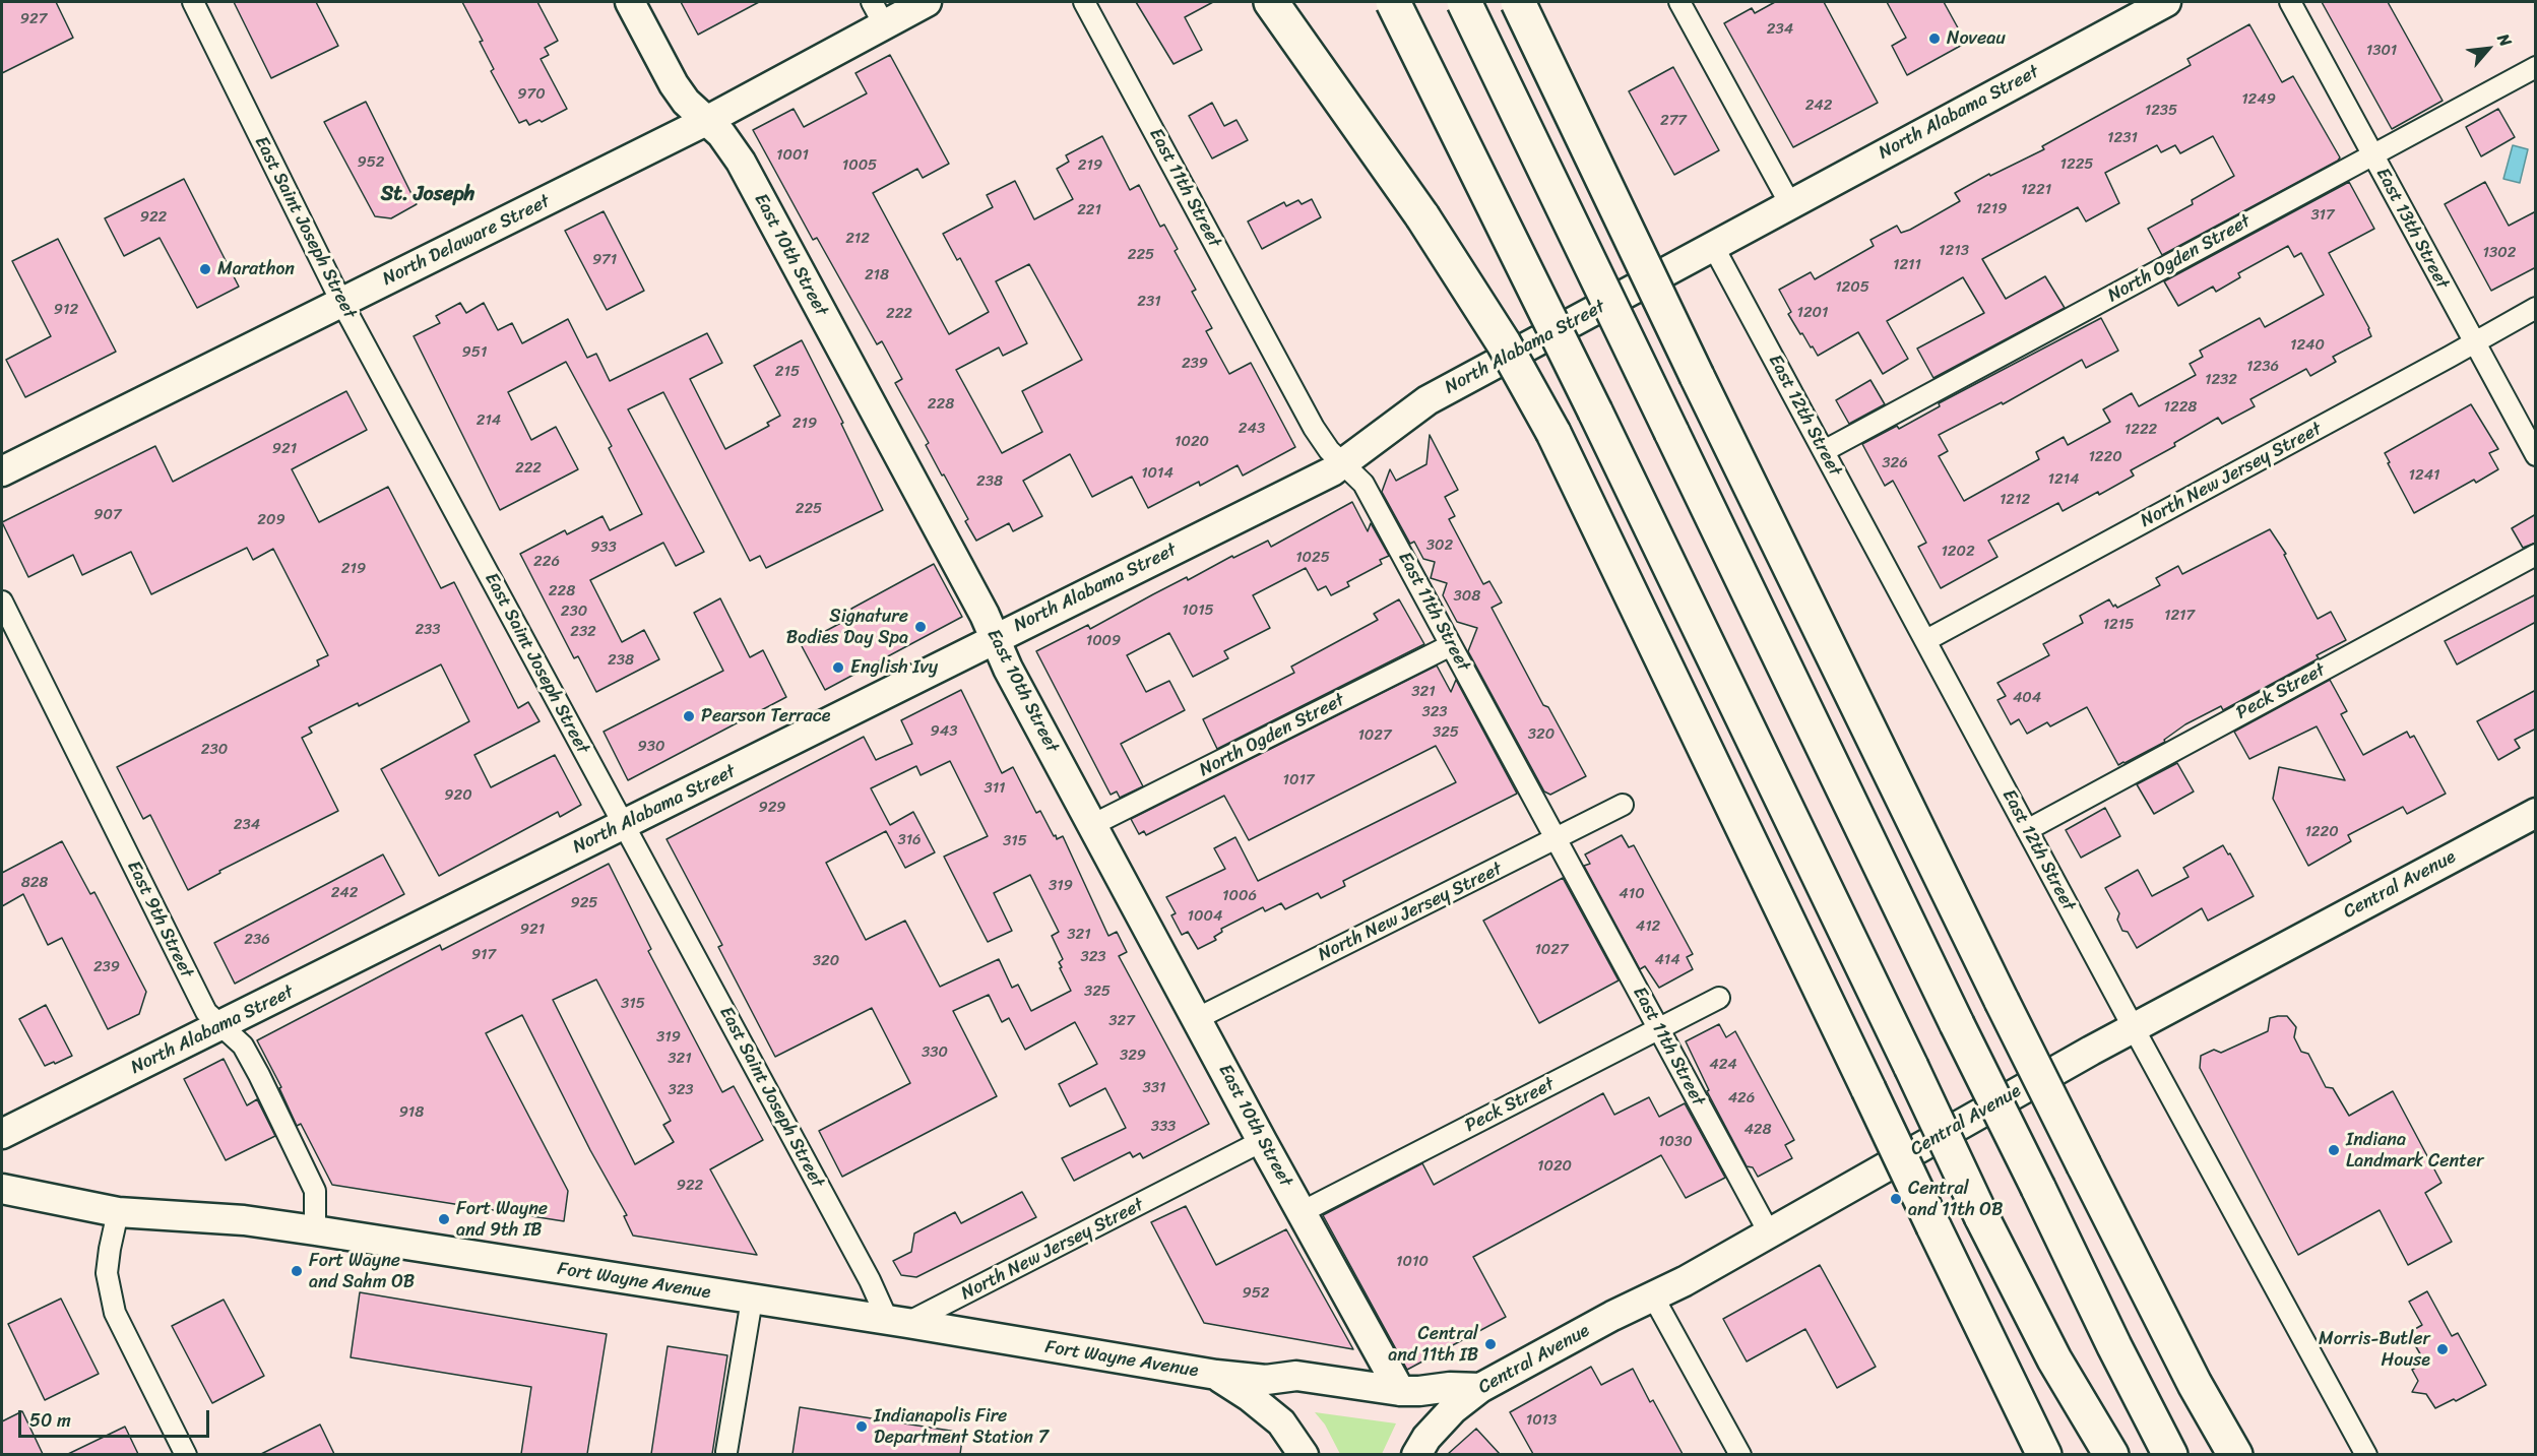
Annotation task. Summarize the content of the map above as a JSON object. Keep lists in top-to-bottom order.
{
  "streets": {
    "main road": [
      "North Alabama Street",
      "North Delaware Street",
      "East 10th Street",
      "Central Avenue",
      "Fort Wayne Avenue"
    ],
    "street": [
      "East 11th Street",
      "East Saint Joseph Street",
      "East 13th Street",
      "North Ogden Street",
      "East 12th Street",
      "North New Jersey Street",
      "Peck Street",
      "East 9th Street"
    ]
  },
  "crossings": [
    ["North Alabama Street", "East 11th Street"],
    ["North Alabama Street", "East Saint Joseph Street"],
    ["North Alabama Street", "East 10th Street"],
    ["North Alabama Street", "East 12th Street"],
    ["North Alabama Street", "East 9th Street"],
    ["East 11th Street", "North Ogden Street"],
    ["East 11th Street", "North New Jersey Street"],
    ["East 11th Street", "Peck Street"],
    ["East 11th Street", "Central Avenue"],
    ["East Saint Joseph Street", "North Delaware Street"],
    ["East Saint Joseph Street", "North New Jersey Street"],
    ["East Saint Joseph Street", "Fort Wayne Avenue"],
    ["East 13th Street", "North Ogden Street"],
    ["East 13th Street", "North New Jersey Street"],
    ["North Delaware Street", "East 10th Street"],
    ["East 10th Street", "North Ogden Street"],
    ["East 10th Street", "North New Jersey Street"],
    ["East 10th Street", "Peck Street"],
    ["East 10th Street", "Fort Wayne Avenue"],
    ["North Ogden Street", "East 12th Street"],
    ["East 12th Street", "North New Jersey Street"],
    ["East 12th Street", "Peck Street"],
    ["East 12th Street", "Central Avenue"],
    ["North New Jersey Street", "Fort Wayne Avenue"],
    ["Central Avenue", "Fort Wayne Avenue"],
    ["East 9th Street", "Fort Wayne Avenue"]
  ],
  "districts": ["St. Joseph"],
  "places": [
    "Noveau",
    "Marathon",
    "Signature Bodies Day Spa",
    "English Ivy",
    "Pearson Terrace",
    "Indiana Landmark Center",
    "Central and 11th OB",
    "Fort Wayne and 9th IB",
    "Fort Wayne and Sahm OB",
    "Central and 11th IB",
    "Morris-Butler House",
    "Indianapolis Fire Department Station 7"
  ],
  "house_numbers": [
    "927",
    "234",
    "1301",
    "970",
    "1249",
    "242",
    "1235",
    "277",
    "1231",
    "1001",
    "952",
    "1225",
    "1005",
    "219",
    "1221",
    "1219",
    "221",
    "317",
    "922",
    "212",
    "1213",
    "1302",
    "225",
    "971",
    "1211",
    "218",
    "1205",
    "231",
    "912",
    "1201",
    "222",
    "1240",
    "951",
    "239",
    "1236",
    "215",
    "1232",
    "228",
    "1228",
    "214",
    "219",
    "243",
    "1222",
    "1020",
    "921",
    "1220",
    "326",
    "222",
    "1014",
    "1241",
    "1214",
    "238",
    "1212",
    "225",
    "907",
    "209",
    "302",
    "933",
    "1202",
    "1025",
    "226",
    "219",
    "228",
    "308",
    "1015",
    "230",
    "1217",
    "1215",
    "233",
    "232",
    "1009",
    "238",
    "321",
    "404",
    "323",
    "943",
    "325",
    "320",
    "1027",
    "930",
    "230",
    "1017",
    "311",
    "920",
    "929",
    "234",
    "1220",
    "316",
    "315",
    "828",
    "319",
    "242",
    "410",
    "1006",
    "925",
    "1004",
    "412",
    "921",
    "321",
    "236",
    "1027",
    "917",
    "323",
    "414",
    "320",
    "239",
    "325",
    "315",
    "327",
    "319",
    "330",
    "329",
    "321",
    "424",
    "331",
    "323",
    "426",
    "918",
    "333",
    "428",
    "1030",
    "1020",
    "922",
    "1010",
    "952",
    "1013"
  ],
  "scale_bar": "50 m",
  "north": "top right"
}
